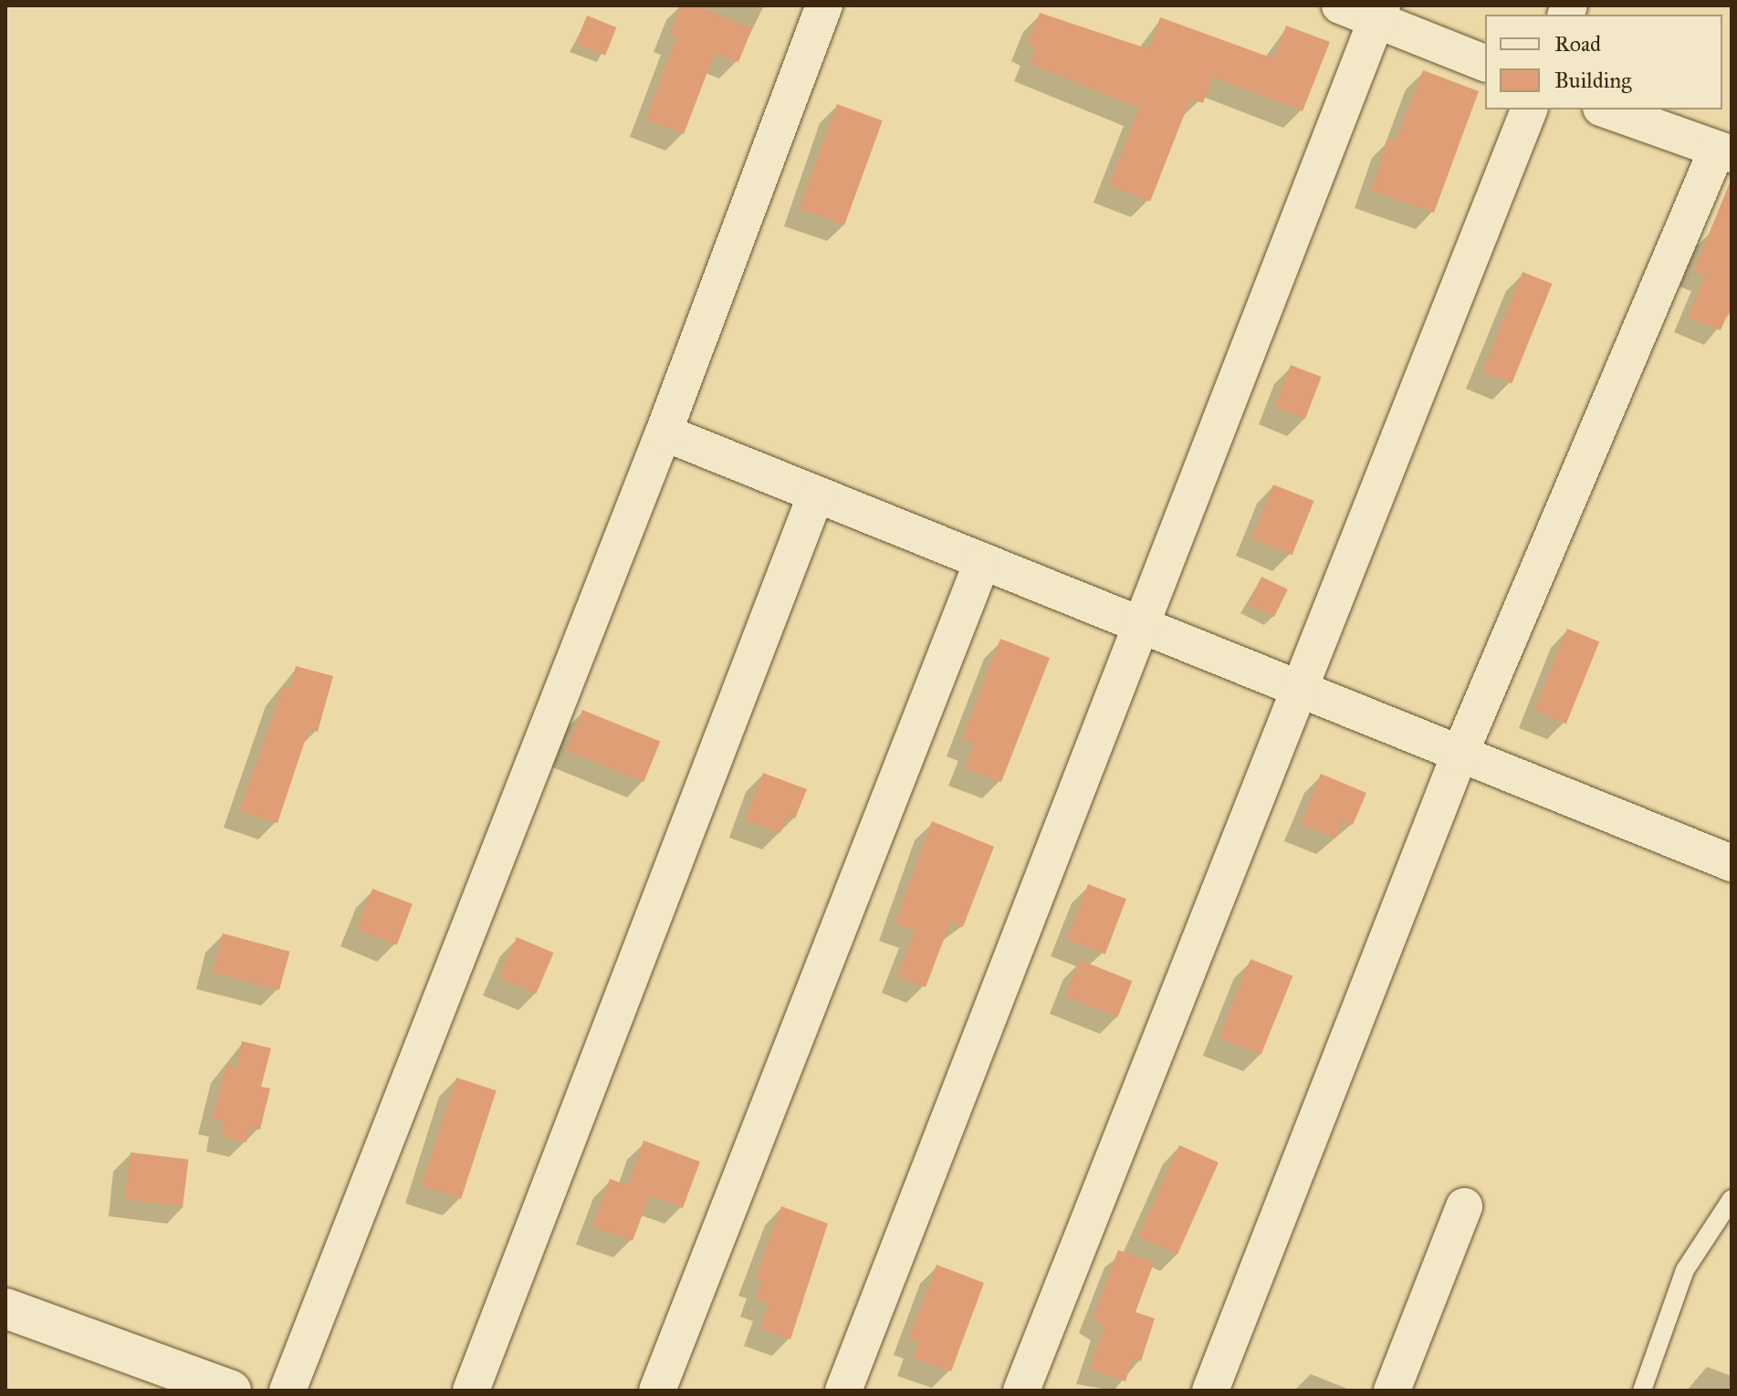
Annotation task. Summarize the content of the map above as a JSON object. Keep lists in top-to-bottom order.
{
  "legend": ["Road", "Building"]
}
